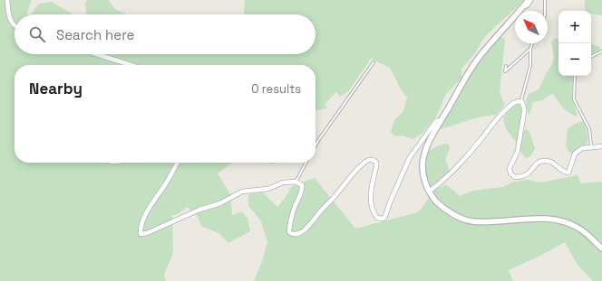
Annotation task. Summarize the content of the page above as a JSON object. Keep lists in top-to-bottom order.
{
  "north": "top left",
  "page": {
    "map_buttons": ["+", "−"],
    "search": "Search here",
    "heading": ["Nearby", "0 results"]
  }
}
